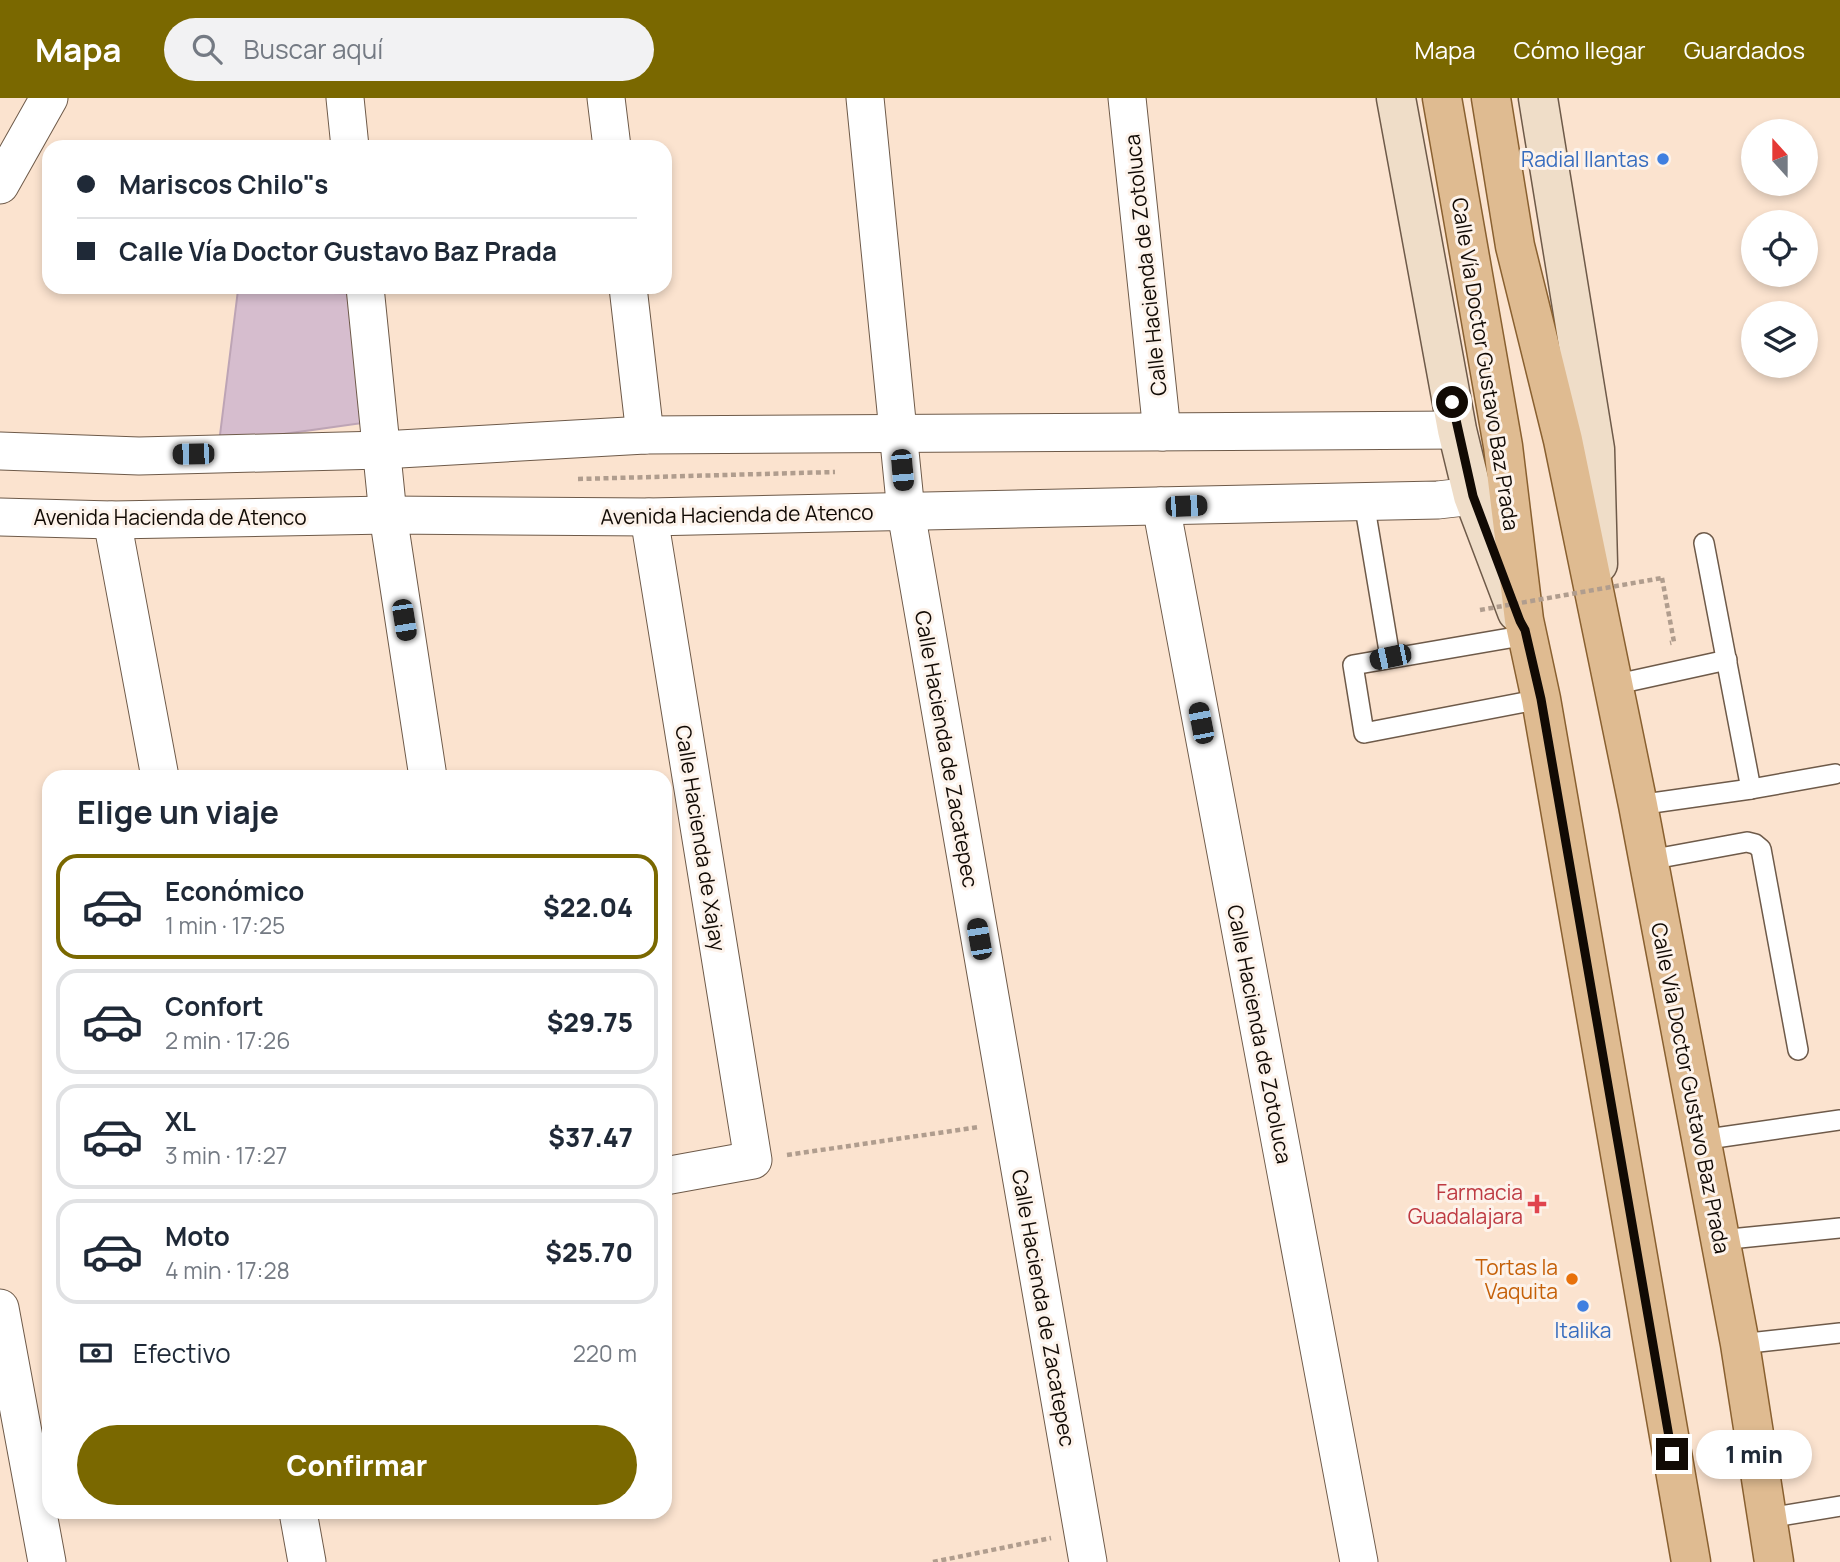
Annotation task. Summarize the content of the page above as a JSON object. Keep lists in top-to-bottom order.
{
  "streets": {
    "main road": ["Calle Vía Doctor Gustavo Baz Prada"],
    "street": [
      "Calle Hacienda de Zotoluca",
      "Avenida Hacienda de Atenco",
      "Calle Hacienda de Zacatepec",
      "Calle Hacienda de Xajay"
    ]
  },
  "crossings": [
    ["Calle Hacienda de Zotoluca", "Avenida Hacienda de Atenco"],
    ["Calle Vía Doctor Gustavo Baz Prada", "Avenida Hacienda de Atenco"],
    ["Avenida Hacienda de Atenco", "Calle Hacienda de Zacatepec"],
    ["Avenida Hacienda de Atenco", "Calle Hacienda de Xajay"]
  ],
  "places": {
    "other": ["Radial llantas", "Tortas la Vaquita", "Italika"],
    "health": ["Farmacia Guadalajara"]
  },
  "north": "top",
  "page": {
    "header": "Mapa",
    "search": "Buscar aquí",
    "nav": ["Mapa", "Cómo llegar", "Guardados"],
    "banner": ["Mariscos Chilo\"s", "Calle Vía Doctor Gustavo Baz Prada"],
    "heading": "Elige un viaje",
    "list": [
      {
        "name": "Económico",
        "note": "1 min · 17:25",
        "value": "$22.04"
      },
      {
        "name": "Confort",
        "note": "2 min · 17:26",
        "value": "$29.75"
      },
      {
        "name": "XL",
        "note": "3 min · 17:27",
        "value": "$37.47"
      },
      {
        "name": "Moto",
        "note": "4 min · 17:28",
        "value": "$25.70"
      }
    ],
    "pay": ["Efectivo", "220 m"],
    "buttons": "Confirmar",
    "bubble": "1 min"
  }
}
